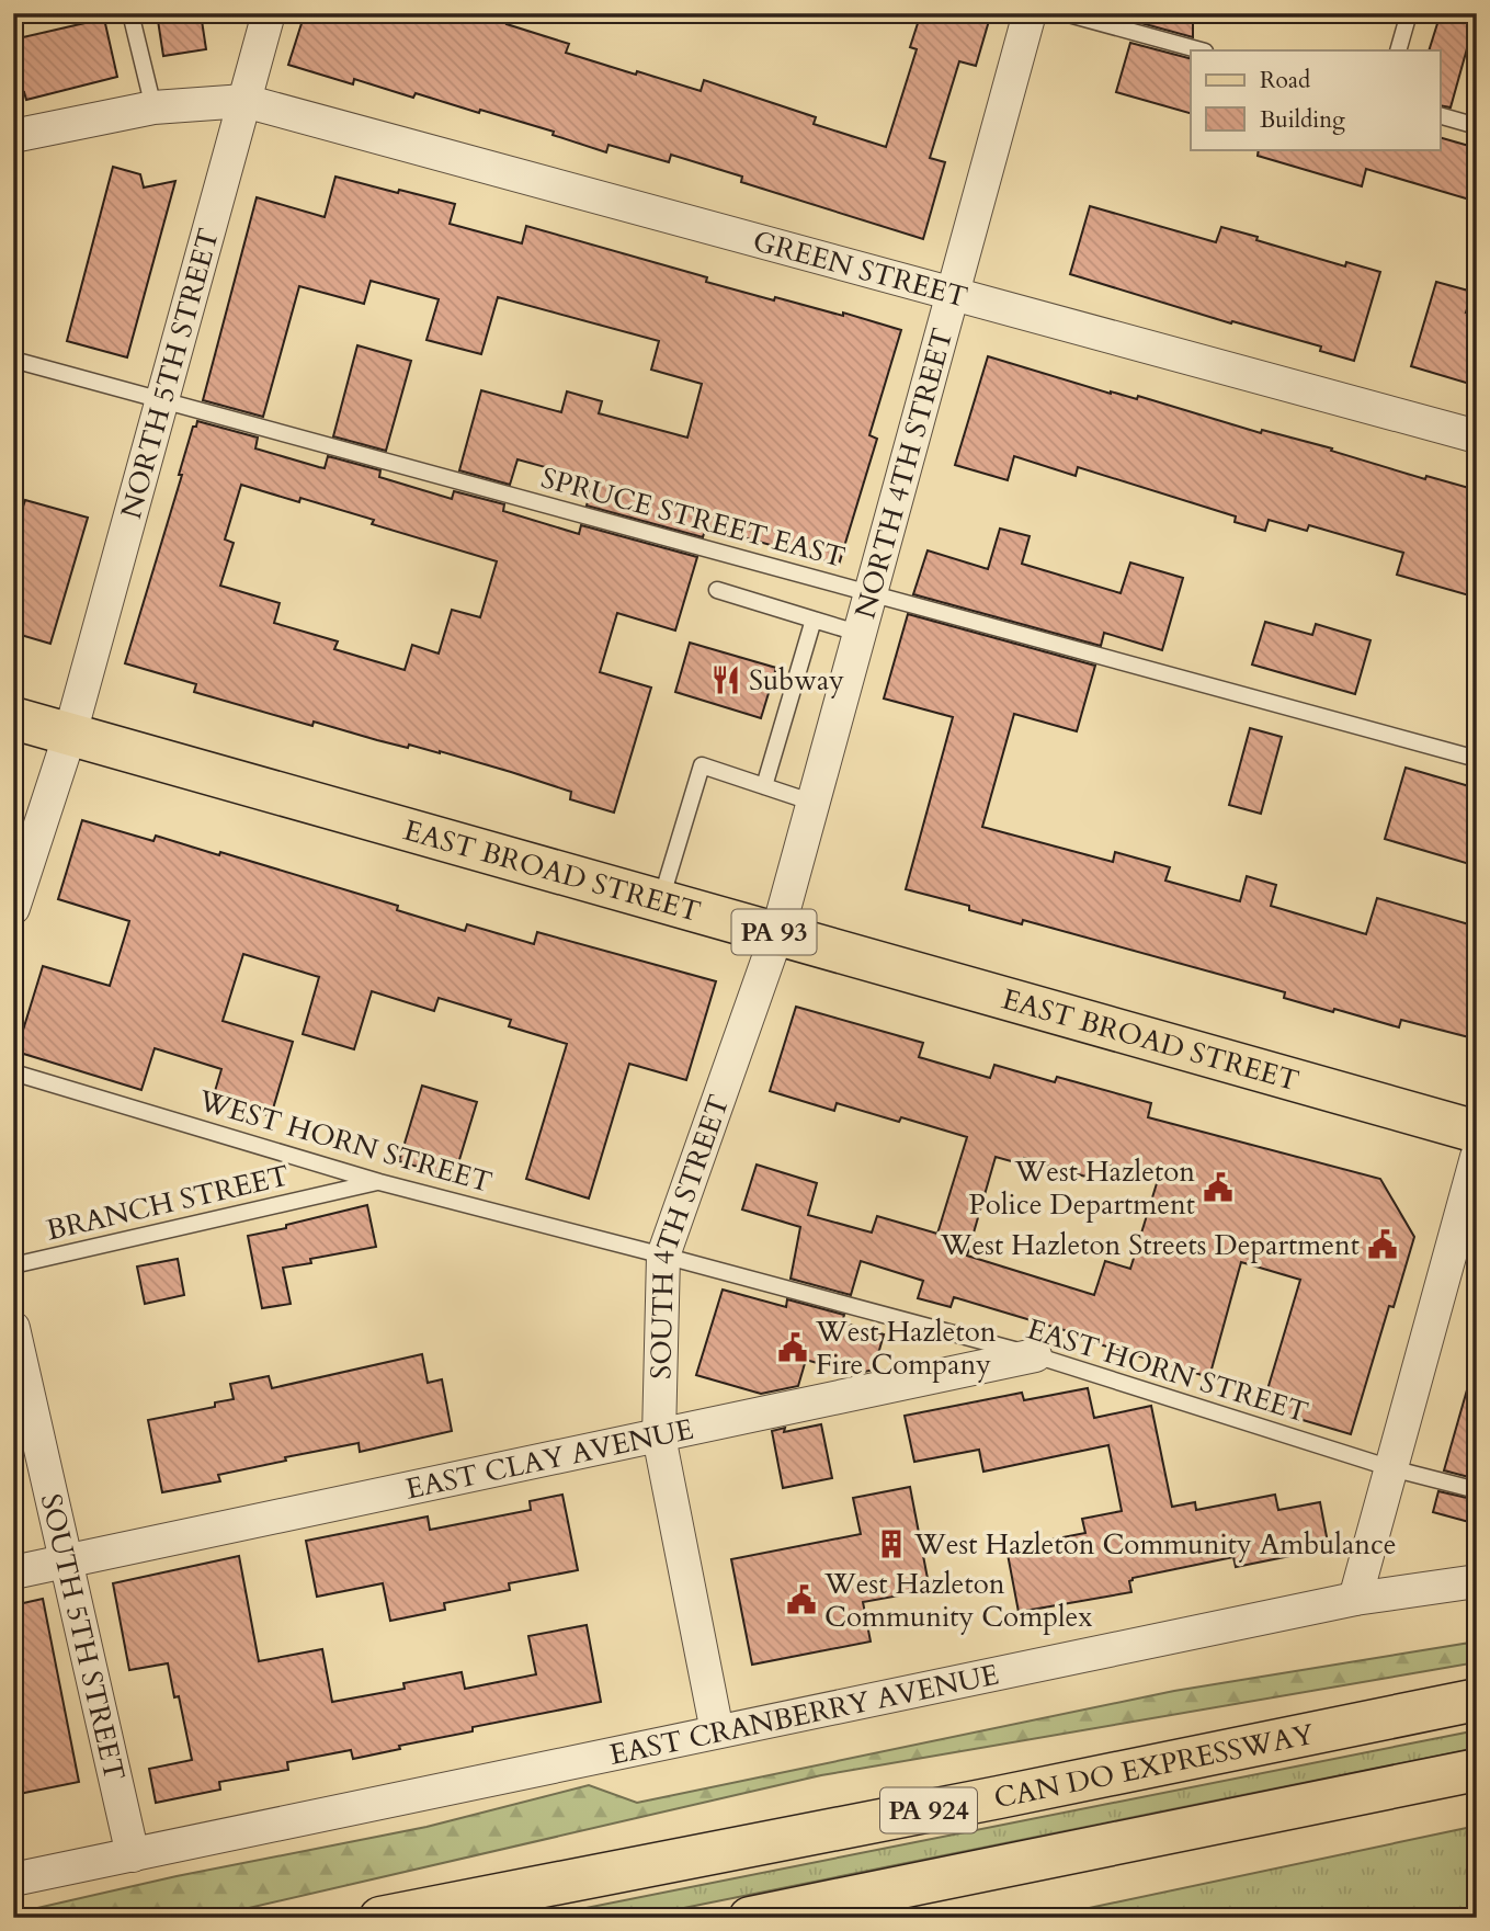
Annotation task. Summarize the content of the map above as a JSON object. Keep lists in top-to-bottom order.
{
  "streets": {
    "main road": [
      "EAST BROAD STREET",
      "PA 93",
      "CAN DO EXPRESSWAY",
      "PA 924"
    ],
    "street": [
      "GREEN STREET",
      "NORTH 5TH STREET",
      "NORTH 4TH STREET",
      "SOUTH 4TH STREET",
      "EAST CLAY AVENUE",
      "SOUTH 5TH STREET",
      "EAST CRANBERRY AVENUE"
    ],
    "lane": [
      "SPRUCE STREET EAST",
      "WEST HORN STREET",
      "BRANCH STREET",
      "EAST HORN STREET"
    ]
  },
  "crossings": [
    ["GREEN STREET", "NORTH 5TH STREET"],
    ["GREEN STREET", "NORTH 4TH STREET"],
    ["NORTH 5TH STREET", "SPRUCE STREET EAST"],
    ["NORTH 5TH STREET", "EAST BROAD STREET"],
    ["NORTH 5TH STREET", "PA 93"],
    ["NORTH 4TH STREET", "SPRUCE STREET EAST"],
    ["NORTH 4TH STREET", "EAST BROAD STREET"],
    ["NORTH 4TH STREET", "SOUTH 4TH STREET"],
    ["EAST BROAD STREET", "PA 93"],
    ["EAST BROAD STREET", "SOUTH 4TH STREET"],
    ["WEST HORN STREET", "BRANCH STREET"],
    ["WEST HORN STREET", "SOUTH 4TH STREET"],
    ["WEST HORN STREET", "EAST HORN STREET"],
    ["SOUTH 4TH STREET", "EAST HORN STREET"],
    ["SOUTH 4TH STREET", "EAST CLAY AVENUE"],
    ["SOUTH 4TH STREET", "EAST CRANBERRY AVENUE"],
    ["EAST HORN STREET", "EAST CLAY AVENUE"],
    ["EAST CLAY AVENUE", "SOUTH 5TH STREET"],
    ["SOUTH 5TH STREET", "EAST CRANBERRY AVENUE"]
  ],
  "places": {
    "restaurant": ["Subway"],
    "public building": [
      "West Hazleton Police Department",
      "West Hazleton Streets Department",
      "West Hazleton Fire Company",
      "West Hazleton Community Complex"
    ],
    "building": ["West Hazleton Community Ambulance"]
  },
  "legend": ["Road", "Building"]
}
